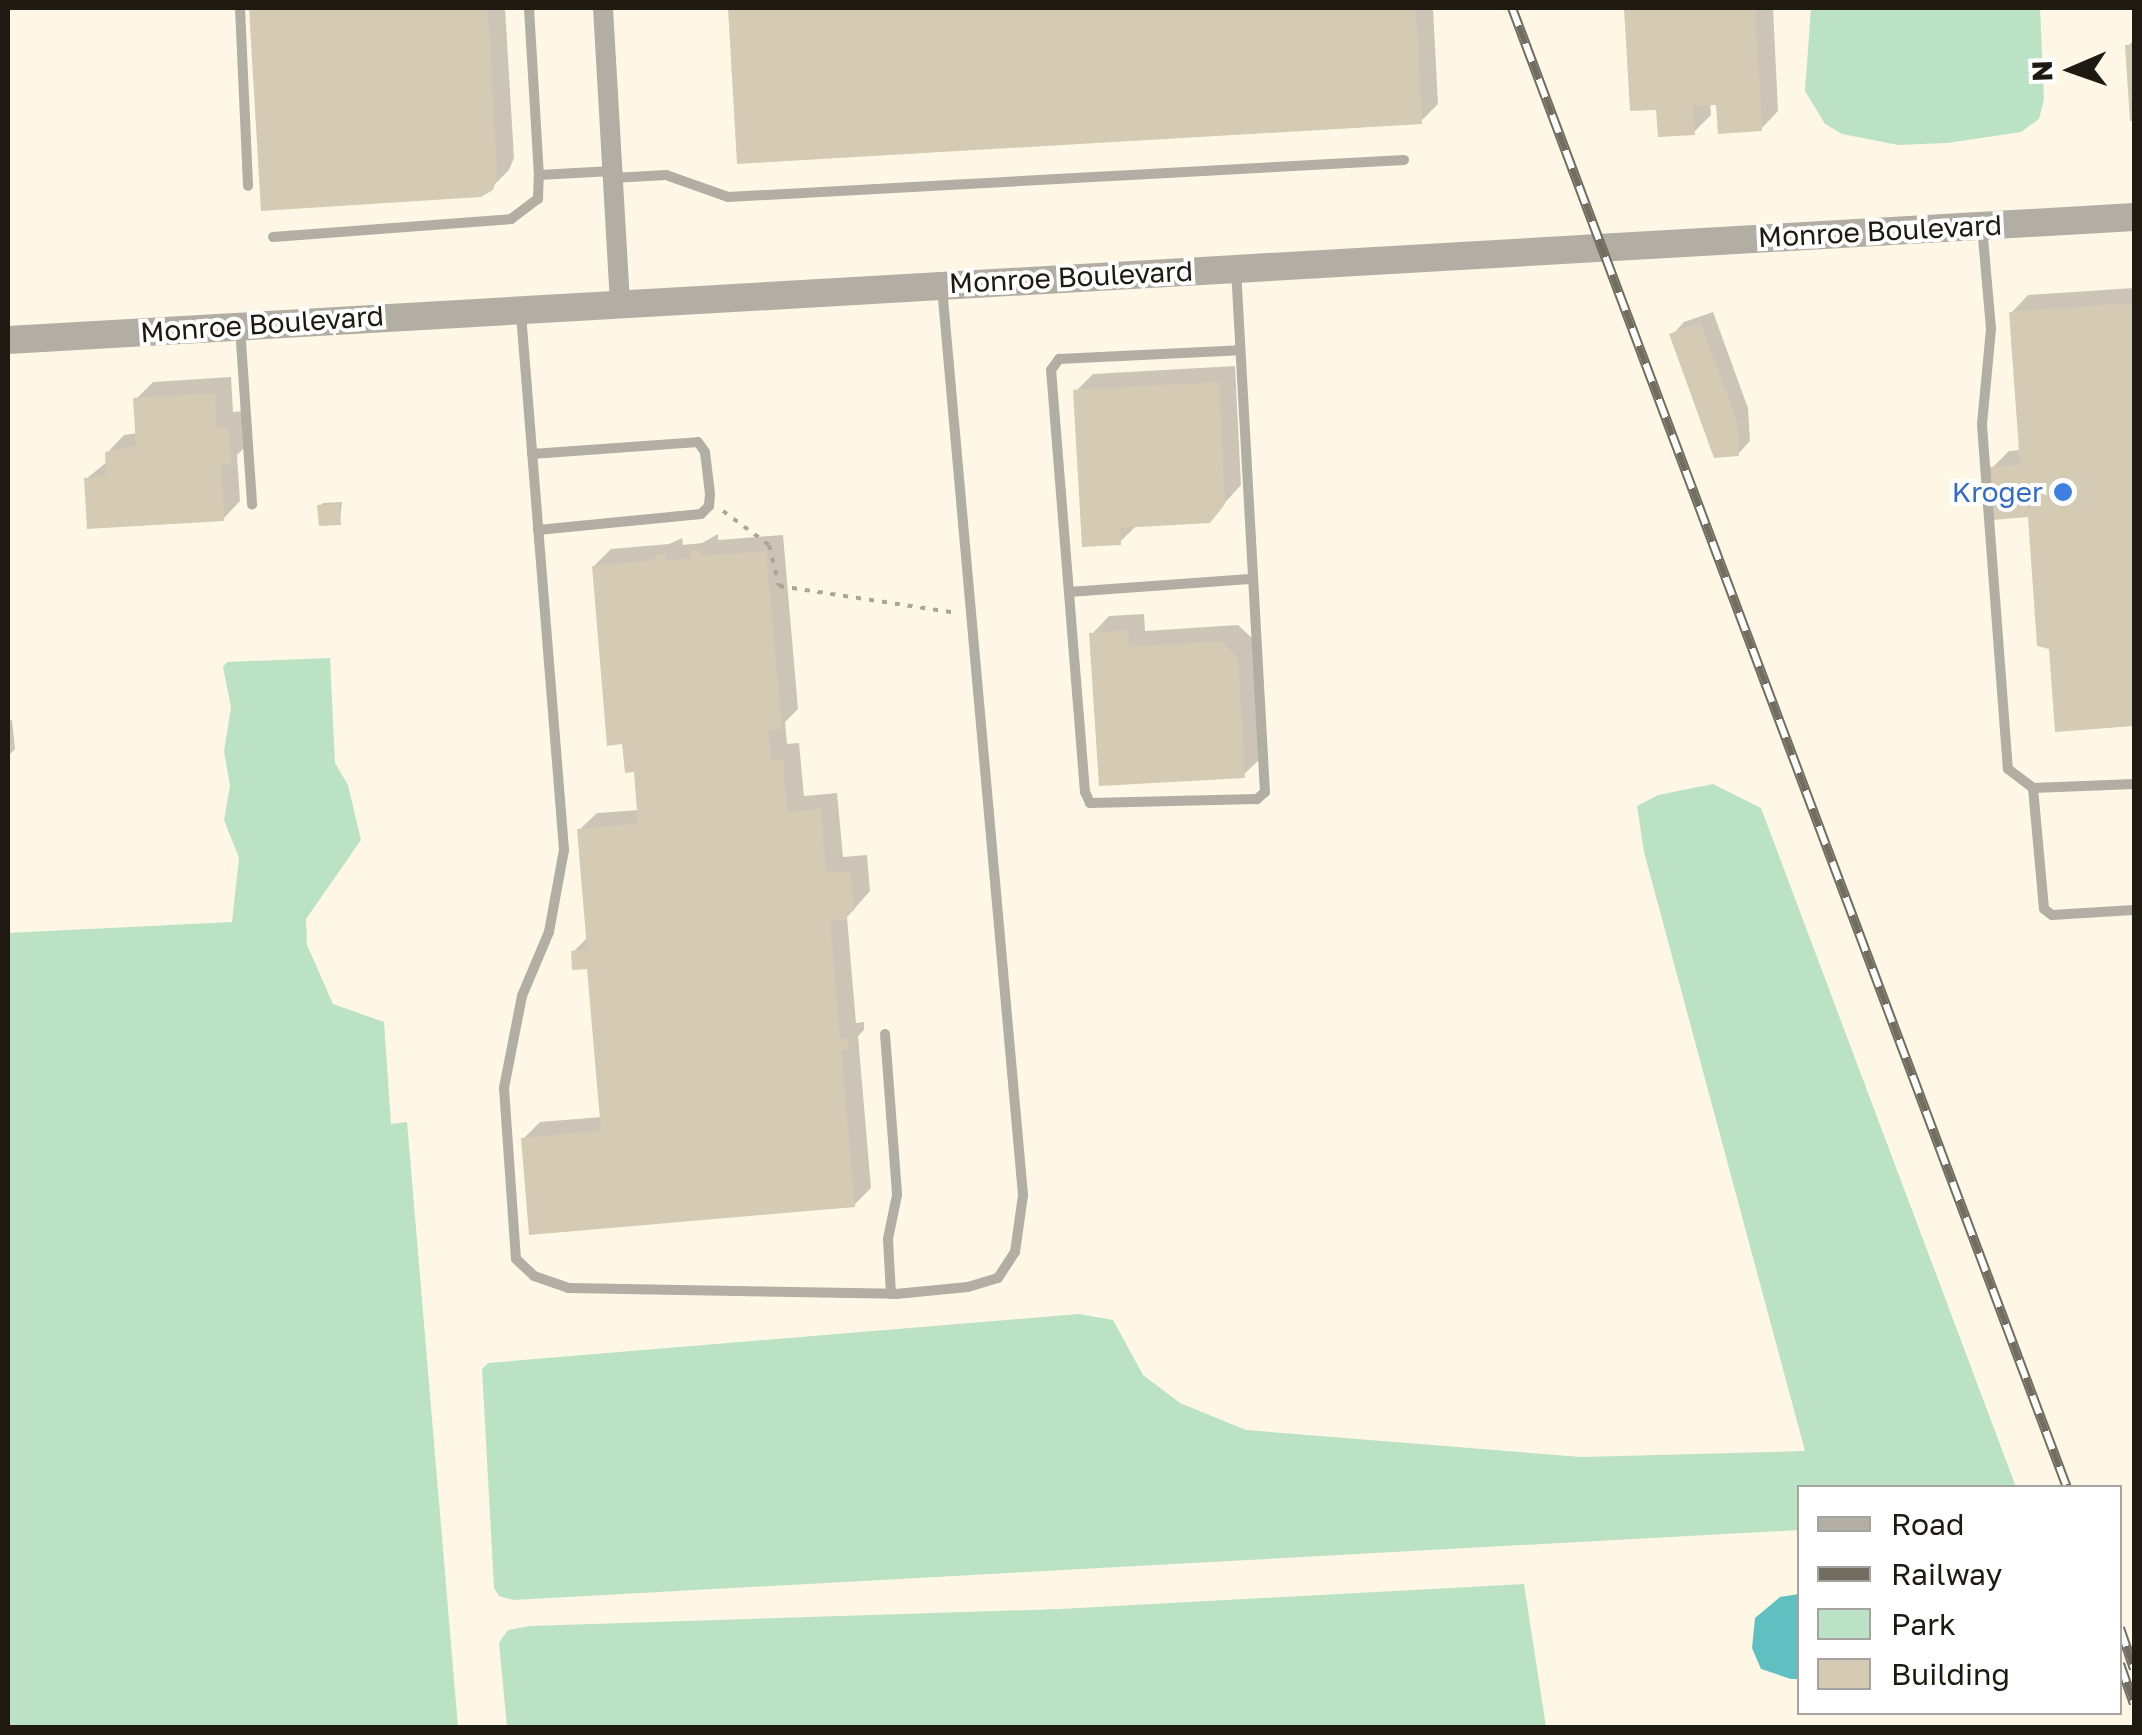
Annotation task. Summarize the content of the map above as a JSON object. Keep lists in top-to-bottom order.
{
  "streets": {
    "street": ["Monroe Boulevard"]
  },
  "places": ["Kroger"],
  "legend": [
    "Road",
    "Railway",
    "Park",
    "Building"
  ],
  "north": "left"
}
